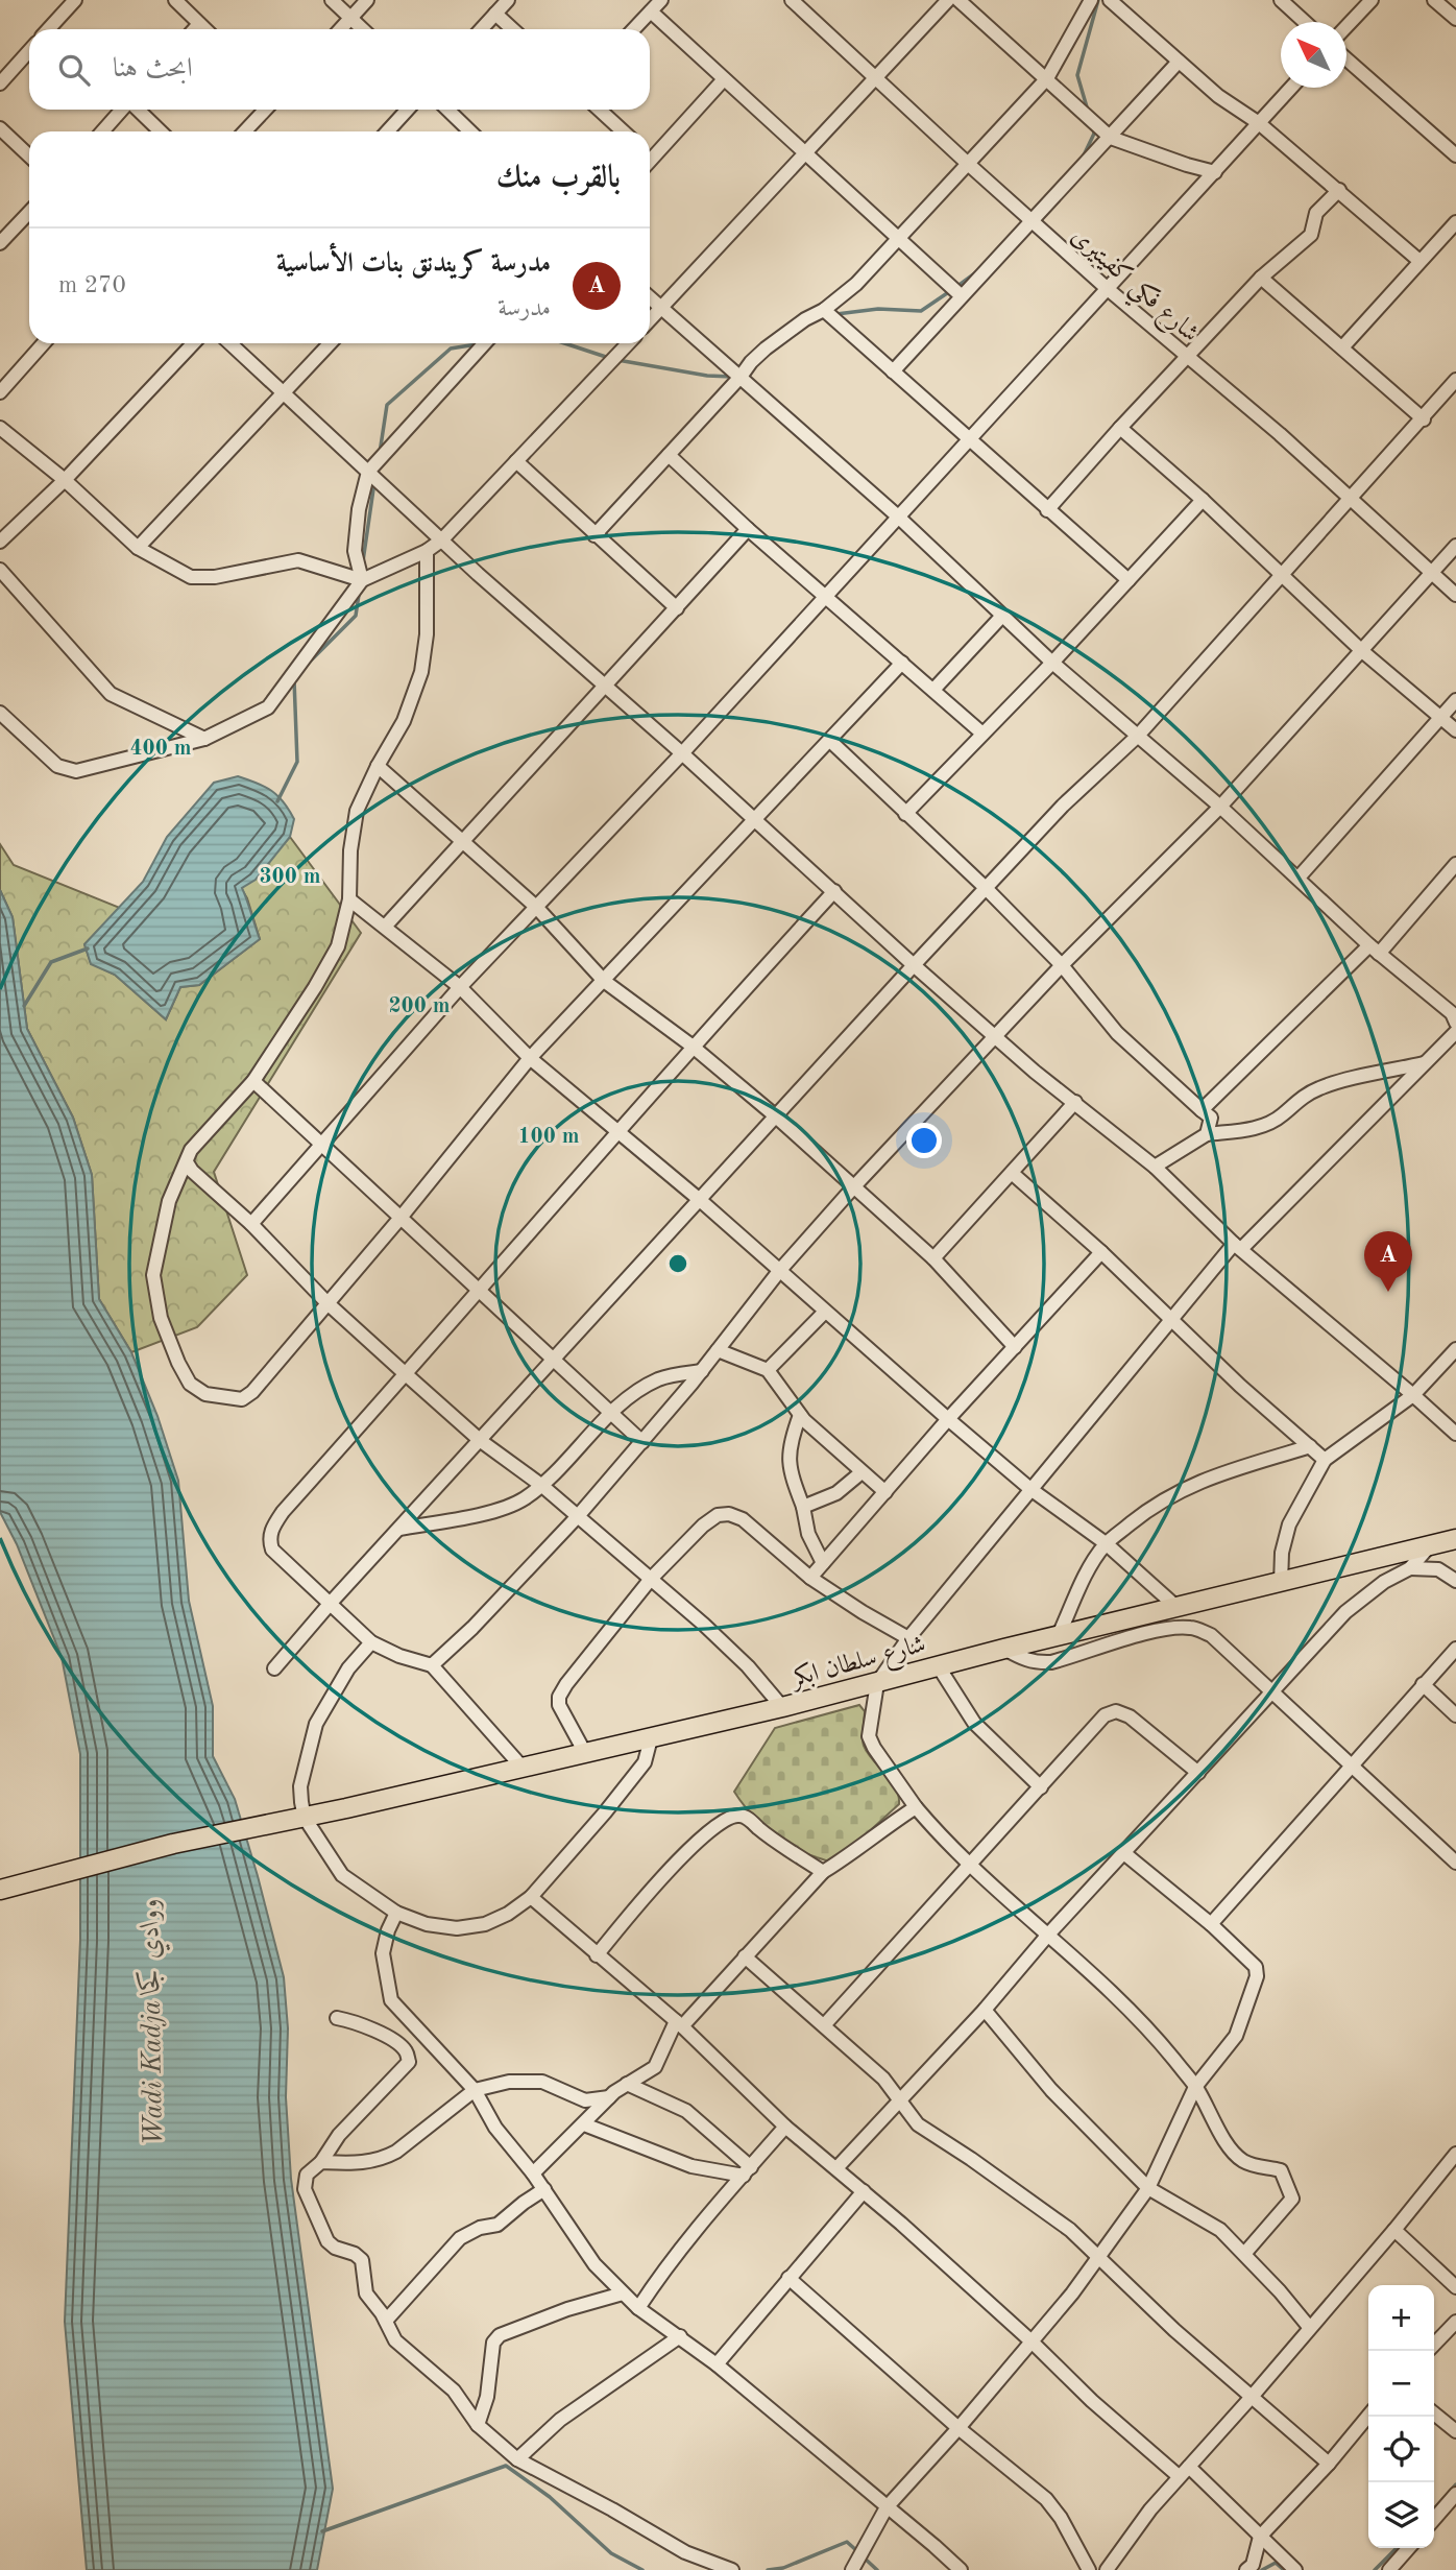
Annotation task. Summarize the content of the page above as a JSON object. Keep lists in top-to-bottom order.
{
  "streets": {
    "highway": ["شارع سلطان ابكر"],
    "street": ["شارع فكي كفيتيرى"]
  },
  "water": ["Wadi Kadja ووادي كجا"],
  "north": "top left",
  "page": {
    "search": "ابحث هنا",
    "heading": "بالقرب منك",
    "list": [
      {
        "mark": "A",
        "name": "مدرسة كريندنق بنات الأساسية",
        "note": "مدرسة",
        "value": "270 m"
      }
    ],
    "pins": "A",
    "map_buttons": ["+", "−"]
  },
  "rings": [
    "400 m",
    "300 m",
    "200 m",
    "100 m"
  ]
}
